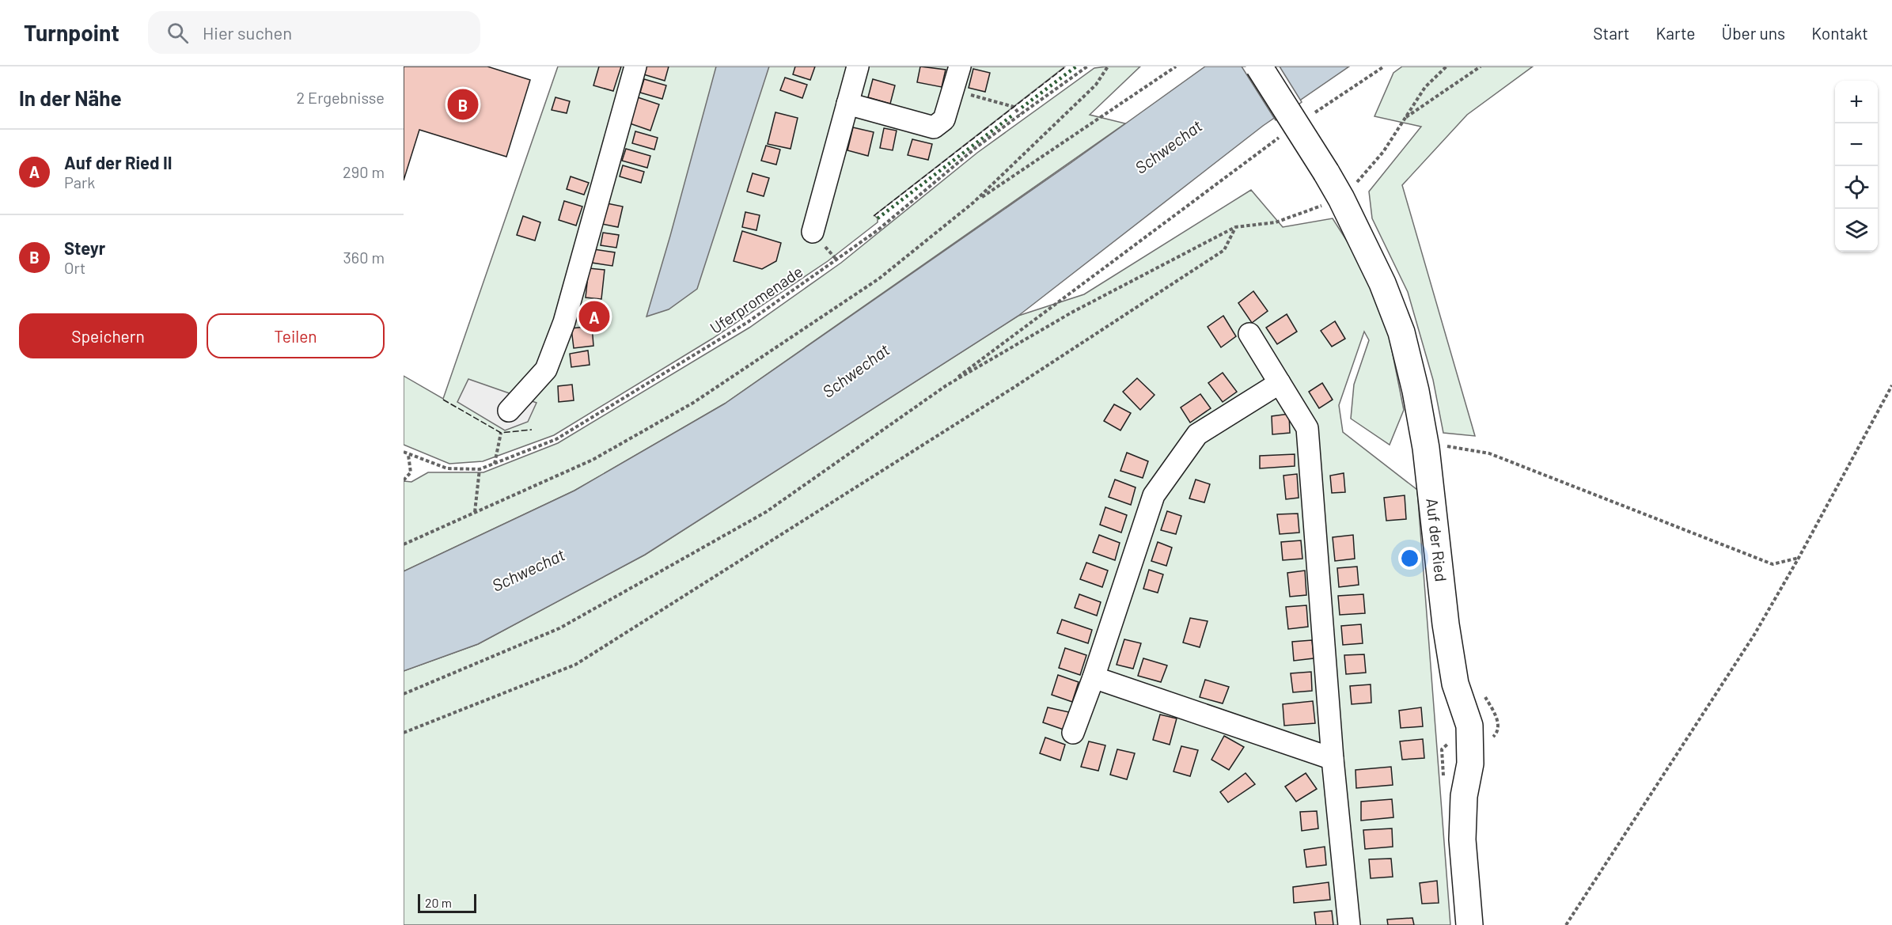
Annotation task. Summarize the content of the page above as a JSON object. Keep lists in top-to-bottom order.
{
  "streets": {
    "main road": ["Auf der Ried"],
    "path": ["Uferpromenade"]
  },
  "water": ["Schwechat"],
  "scale_bar": "20 m",
  "page": {
    "header": "Turnpoint",
    "search": "Hier suchen",
    "nav": [
      "Start",
      "Karte",
      "Über uns",
      "Kontakt"
    ],
    "heading": ["In der Nähe", "2 Ergebnisse"],
    "map_buttons": ["+", "−"],
    "pins": ["B", "A"],
    "list": [
      {
        "mark": "A",
        "name": "Auf der Ried II",
        "note": "Park",
        "value": "290 m"
      },
      {
        "mark": "B",
        "name": "Steyr",
        "note": "Ort",
        "value": "360 m"
      }
    ],
    "buttons": ["Speichern", "Teilen"],
    "scale": "20 m"
  }
}
